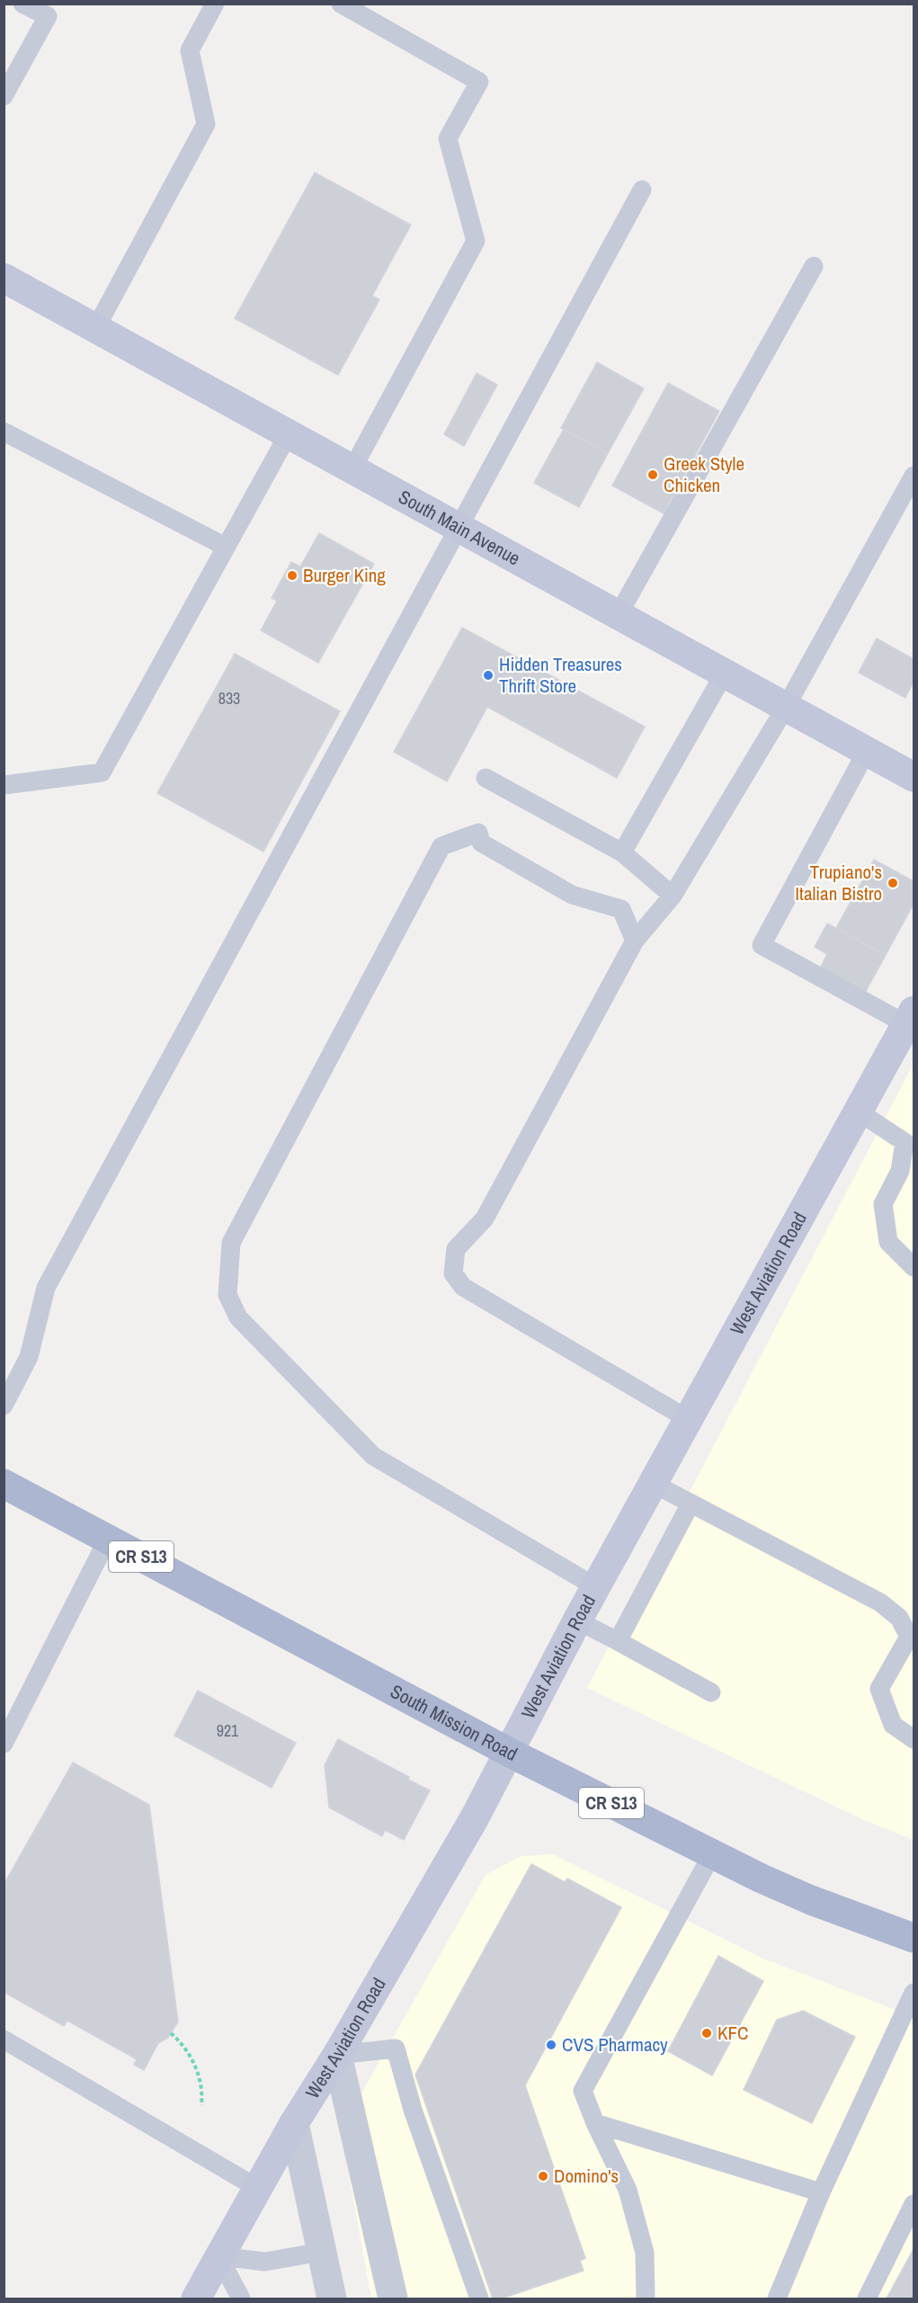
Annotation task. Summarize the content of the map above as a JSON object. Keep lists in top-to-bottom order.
{
  "streets": {
    "main road": ["CR S13", "South Mission Road"],
    "street": ["South Main Avenue", "West Aviation Road"]
  },
  "crossings": [
    ["West Aviation Road", "South Mission Road"]
  ],
  "places": [
    "Greek Style Chicken",
    "Burger King",
    "Hidden Treasures Thrift Store",
    "Trupiano's Italian Bistro",
    "KFC",
    "CVS Pharmacy",
    "Domino's"
  ],
  "house_numbers": ["833", "921"]
}
